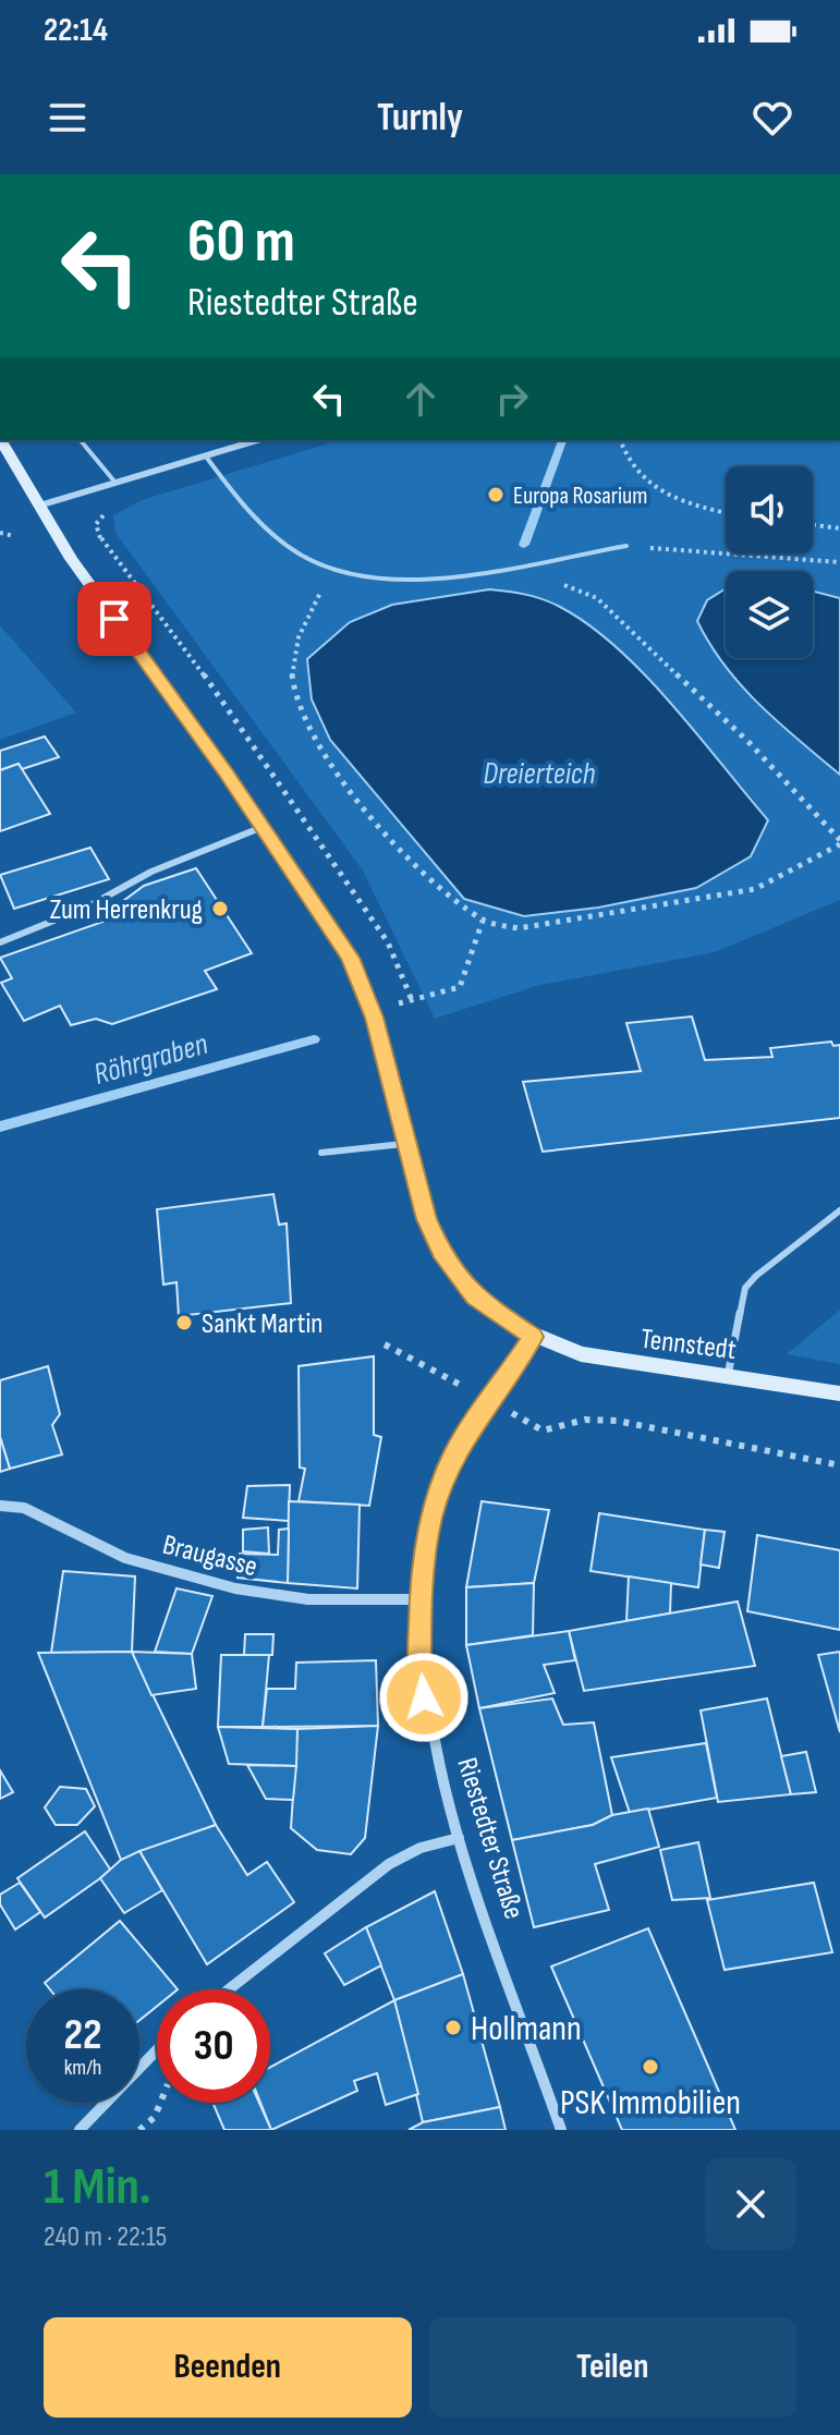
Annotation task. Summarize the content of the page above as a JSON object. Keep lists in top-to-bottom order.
{
  "streets": {
    "main road": ["Tennstedt"],
    "street": ["Braugasse", "Riestedter Straße"]
  },
  "crossings": [
    ["Tennstedt", "Riestedter Straße"],
    ["Braugasse", "Riestedter Straße"]
  ],
  "water": ["Dreierteich", "Röhrgraben"],
  "places": [
    "Europa Rosarium",
    "Zum Herrenkrug",
    "Sankt Martin",
    "Hollmann",
    "PSK Immobilien"
  ],
  "page": {
    "status": "22:14",
    "header": "Turnly",
    "turn": ["60 m", "Riestedter Straße"],
    "speed": "22 km/h",
    "limit": "30",
    "heading": ["1 Min.", "240 m · 22:15"],
    "buttons": ["Beenden", "Teilen"]
  }
}
